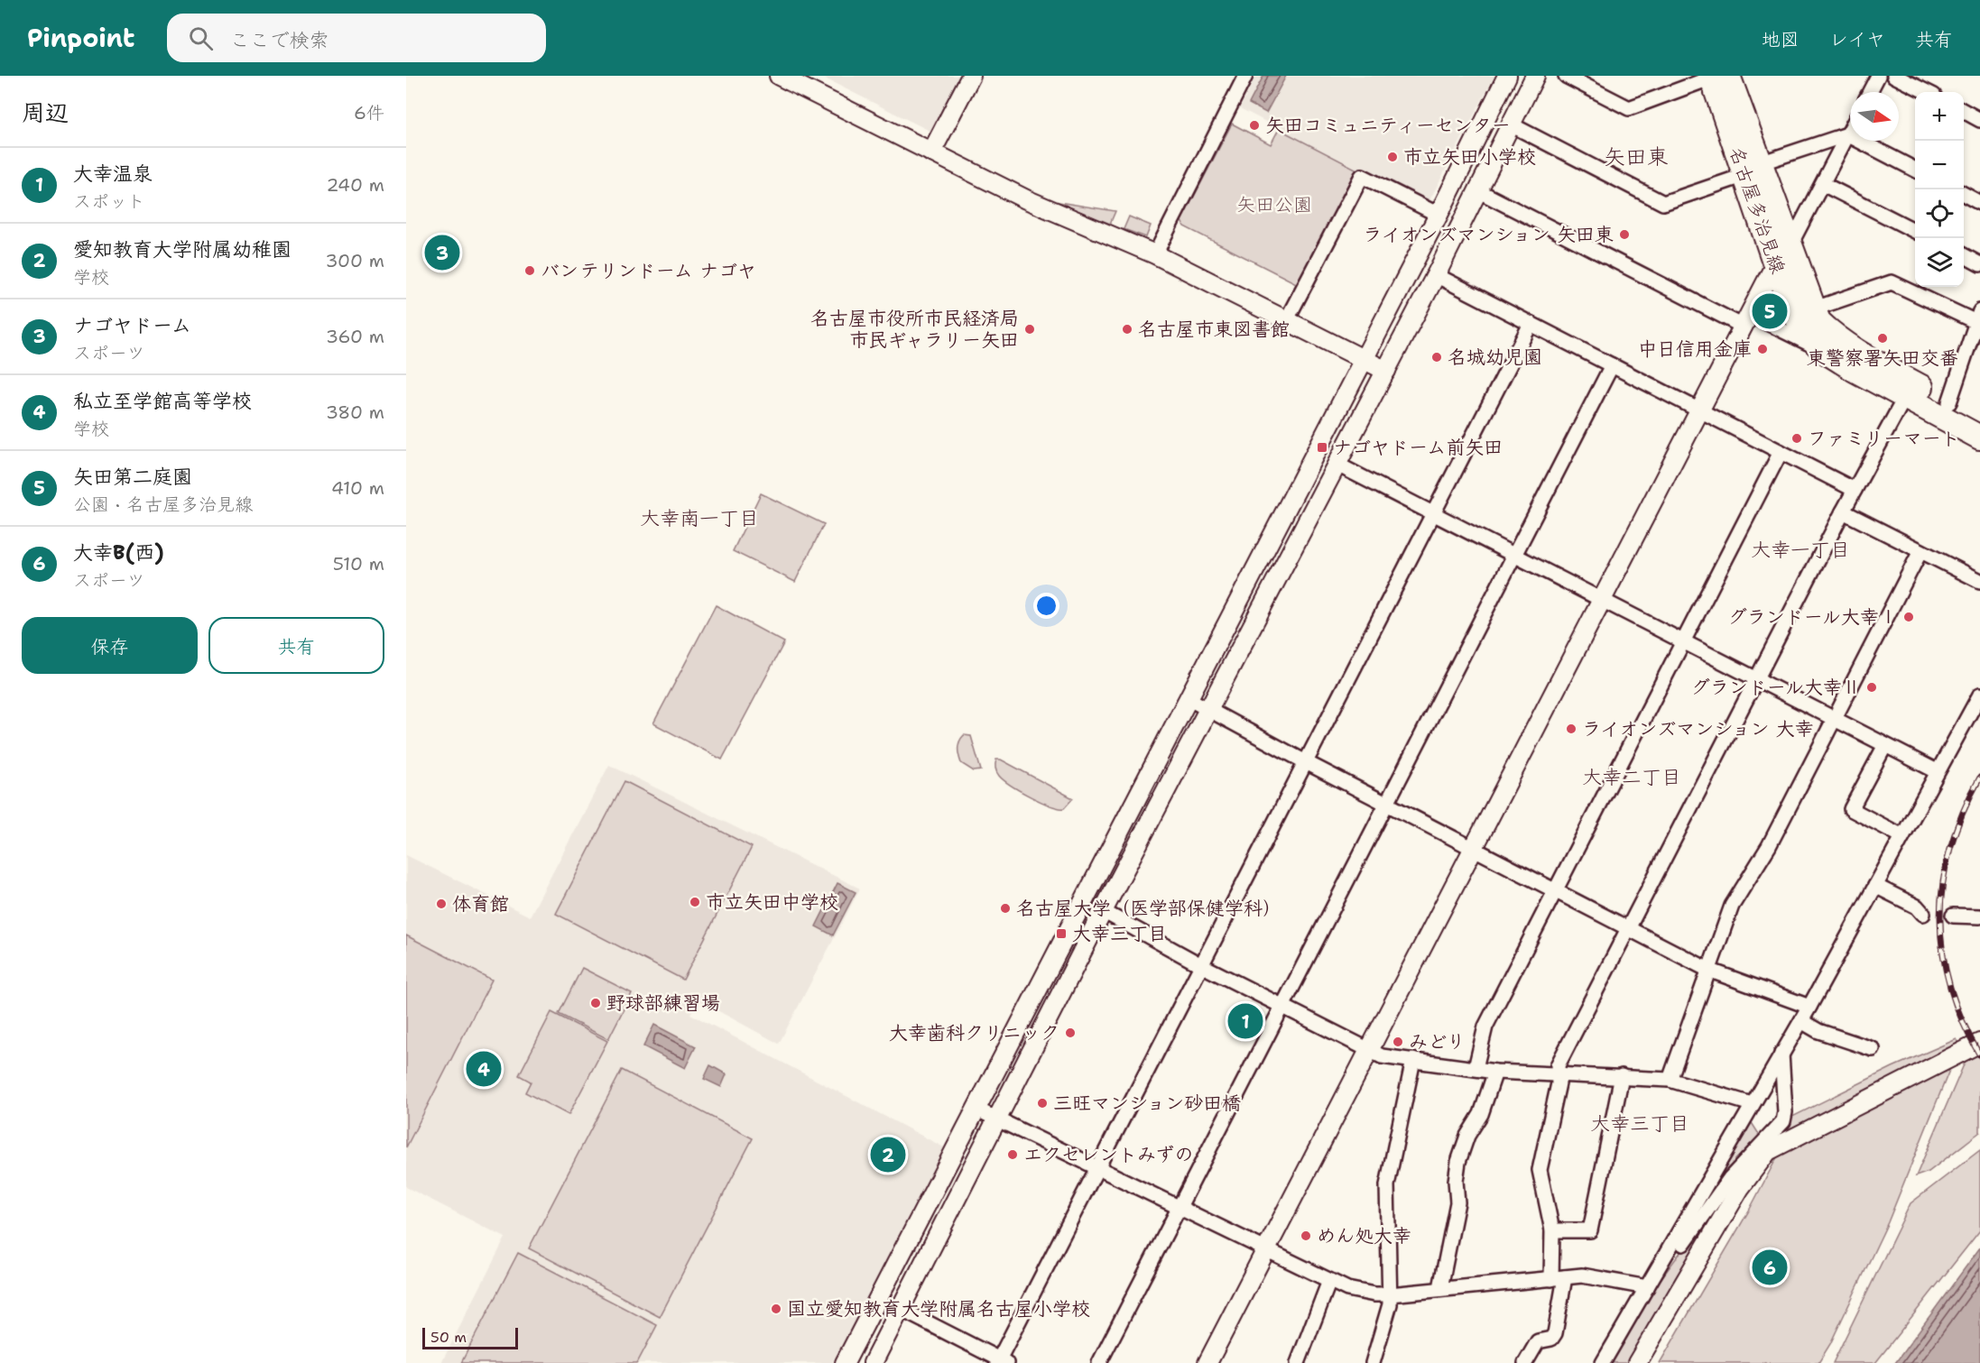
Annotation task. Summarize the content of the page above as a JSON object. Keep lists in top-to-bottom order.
{
  "streets": {
    "main road": ["名古屋多治見線"]
  },
  "districts": [
    "矢田東",
    "大幸南一丁目",
    "大幸一丁目",
    "大幸二丁目",
    "大幸三丁目"
  ],
  "parks": ["矢田公園"],
  "places": {
    "other": [
      "矢田コミュニティーセンター",
      "市立矢田小学校",
      "ライオンズマンション 矢田東",
      "バンテリンドーム ナゴヤ",
      "名古屋市役所市民経済局 市民ギャラリー矢田",
      "名古屋市東図書館",
      "東警察署矢田交番",
      "中日信用金庫",
      "名城幼児園",
      "ファミリーマート",
      "グランドール大幸Ⅰ",
      "グランドール大幸Ⅱ",
      "ライオンズマンション 大幸",
      "市立矢田中学校",
      "体育館",
      "名古屋大学（医学部保健学科）",
      "野球部練習場",
      "大幸歯科クリニック",
      "みどり",
      "三旺マンション砂田橋",
      "エクセレントみずの",
      "めん処大幸",
      "国立愛知教育大学附属名古屋小学校"
    ],
    "transit": ["ナゴヤドーム前矢田", "大幸三丁目"]
  },
  "scale_bar": "50 m",
  "north": "right",
  "page": {
    "header": "Pinpoint",
    "search": "ここで検索",
    "nav": ["地図", "レイヤ", "共有"],
    "heading": ["周辺", "6件"],
    "map_buttons": ["+", "−"],
    "list": [
      {
        "mark": "1",
        "name": "大幸温泉",
        "note": "スポット",
        "value": "240 m"
      },
      {
        "mark": "2",
        "name": "愛知教育大学附属幼稚園",
        "note": "学校",
        "value": "300 m"
      },
      {
        "mark": "3",
        "name": "ナゴヤドーム",
        "note": "スポーツ",
        "value": "360 m"
      },
      {
        "mark": "4",
        "name": "私立至学館高等学校",
        "note": "学校",
        "value": "380 m"
      },
      {
        "mark": "5",
        "name": "矢田第二庭園",
        "note": "公園 · 名古屋多治見線",
        "value": "410 m"
      },
      {
        "mark": "6",
        "name": "大幸B(西)",
        "note": "スポーツ",
        "value": "510 m"
      }
    ],
    "pins": [
      "3",
      "5",
      "1",
      "4",
      "2",
      "6"
    ],
    "buttons": ["保存", "共有"],
    "scale": "50 m"
  }
}
